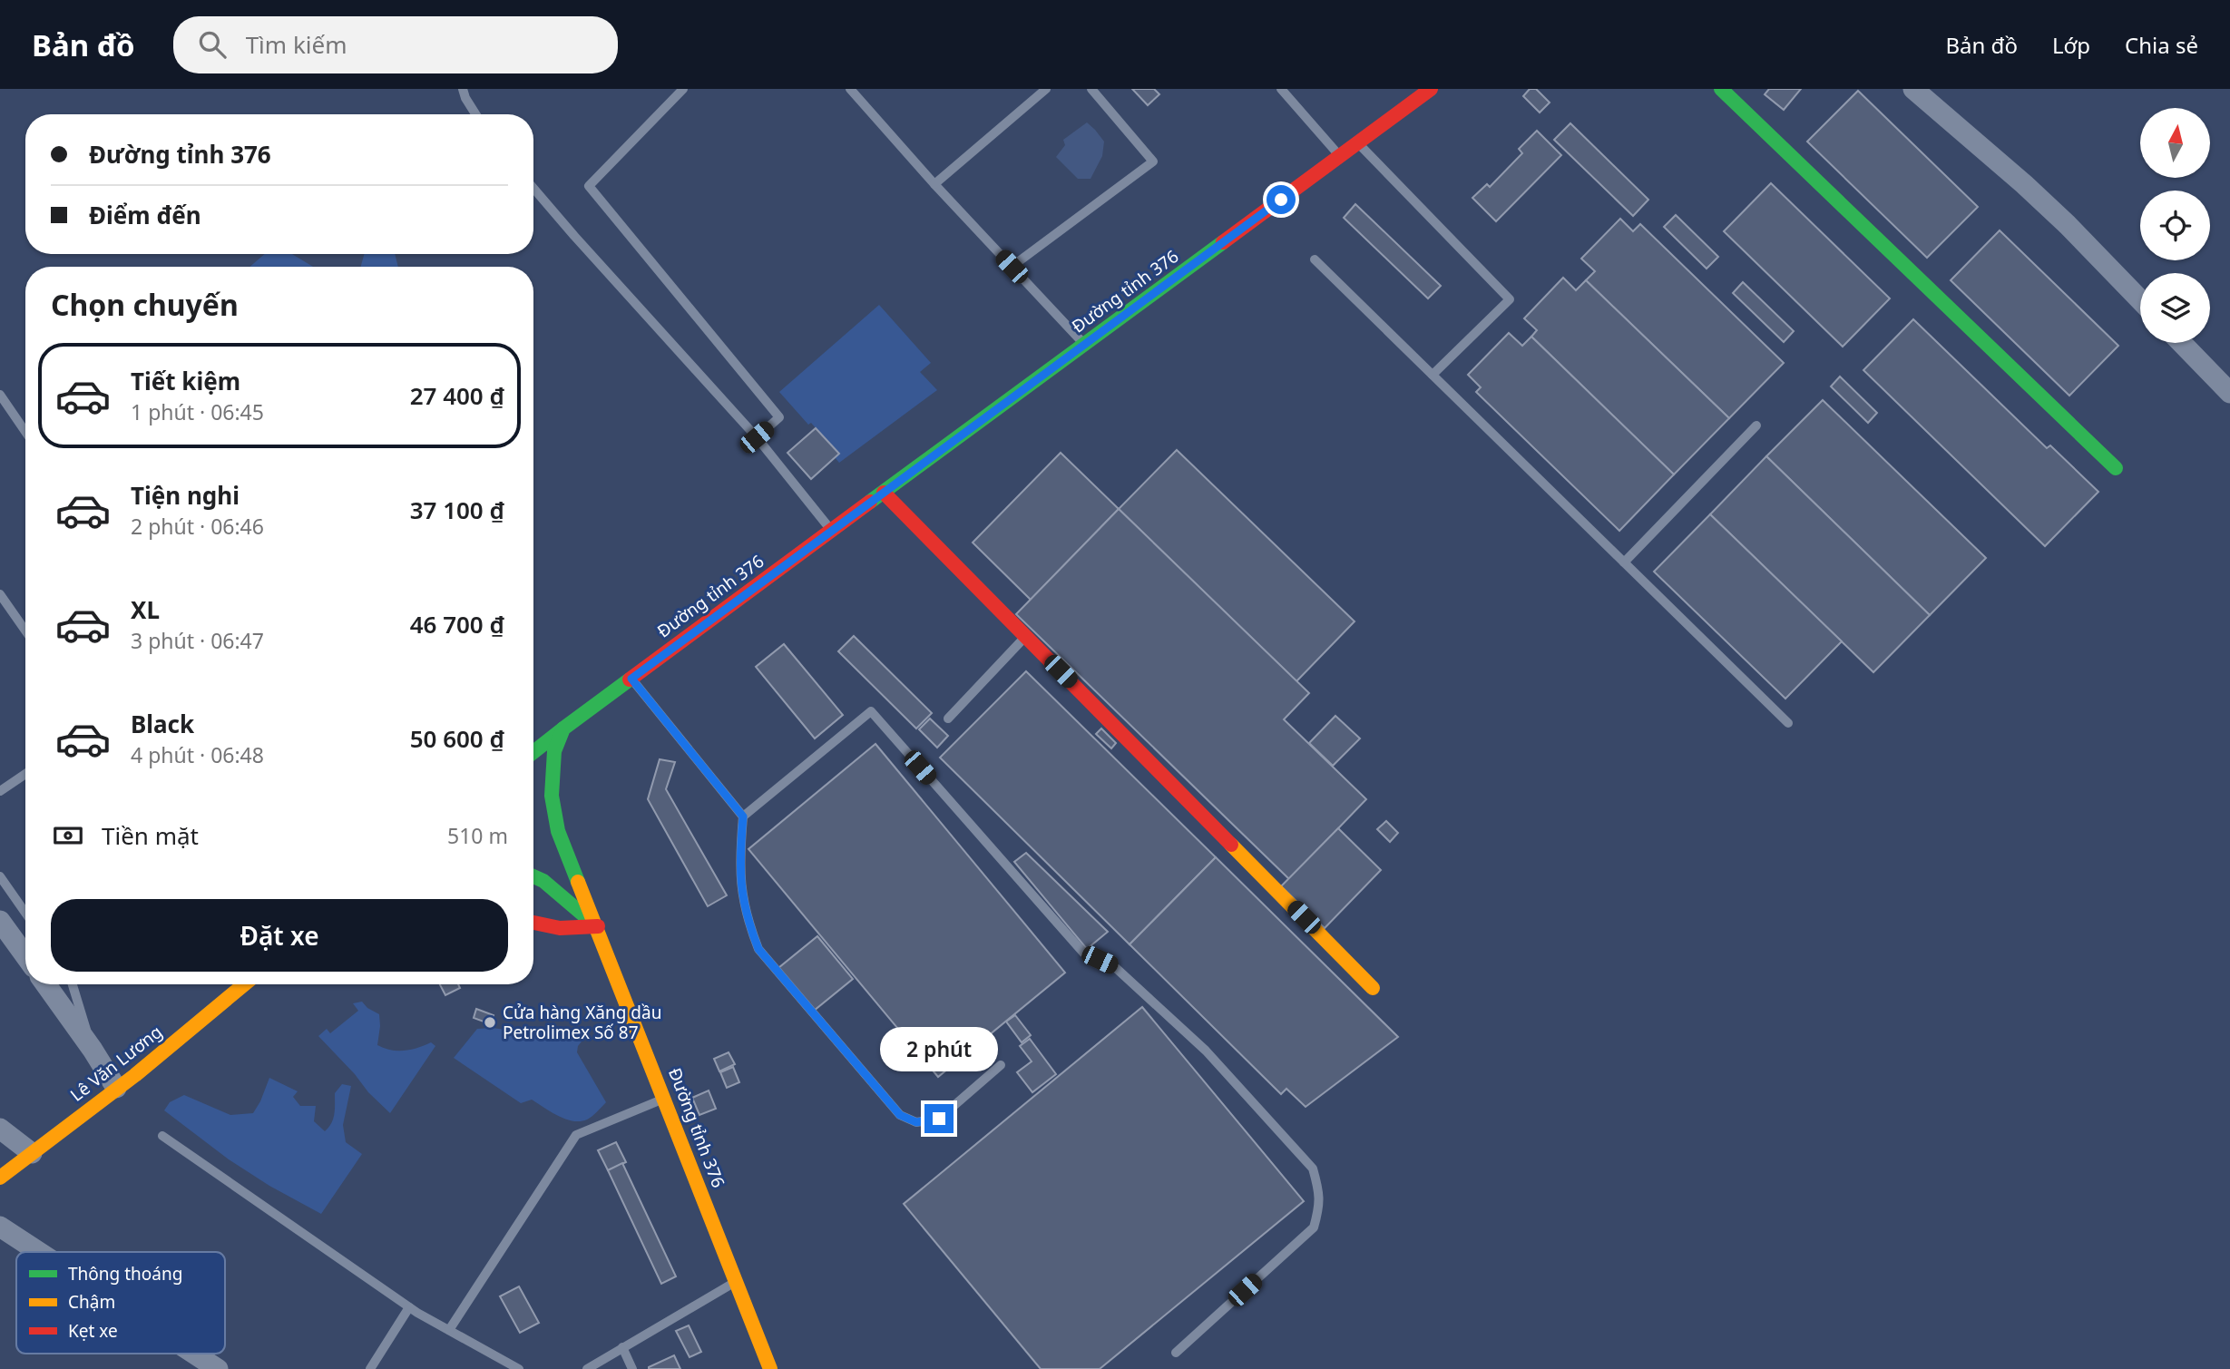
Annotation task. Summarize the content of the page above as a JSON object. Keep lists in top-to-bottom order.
{
  "streets": {
    "main road": ["Đường tỉnh 376", "Lê Văn Lương"]
  },
  "places": ["Cửa hàng Xăng dầu Petrolimex Số 87"],
  "legend": ["Thông thoáng", "Chậm", "Kẹt xe"],
  "north": "top",
  "page": {
    "header": "Bản đồ",
    "search": "Tìm kiếm",
    "nav": ["Bản đồ", "Lớp", "Chia sẻ"],
    "banner": ["Đường tỉnh 376", "Điểm đến"],
    "heading": "Chọn chuyến",
    "list": [
      {
        "name": "Tiết kiệm",
        "note": "1 phút · 06:45",
        "value": "27 400 ₫"
      },
      {
        "name": "Tiện nghi",
        "note": "2 phút · 06:46",
        "value": "37 100 ₫"
      },
      {
        "name": "XL",
        "note": "3 phút · 06:47",
        "value": "46 700 ₫"
      },
      {
        "name": "Black",
        "note": "4 phút · 06:48",
        "value": "50 600 ₫"
      }
    ],
    "pay": ["Tiền mặt", "510 m"],
    "buttons": "Đặt xe",
    "bubble": "2 phút"
  }
}
